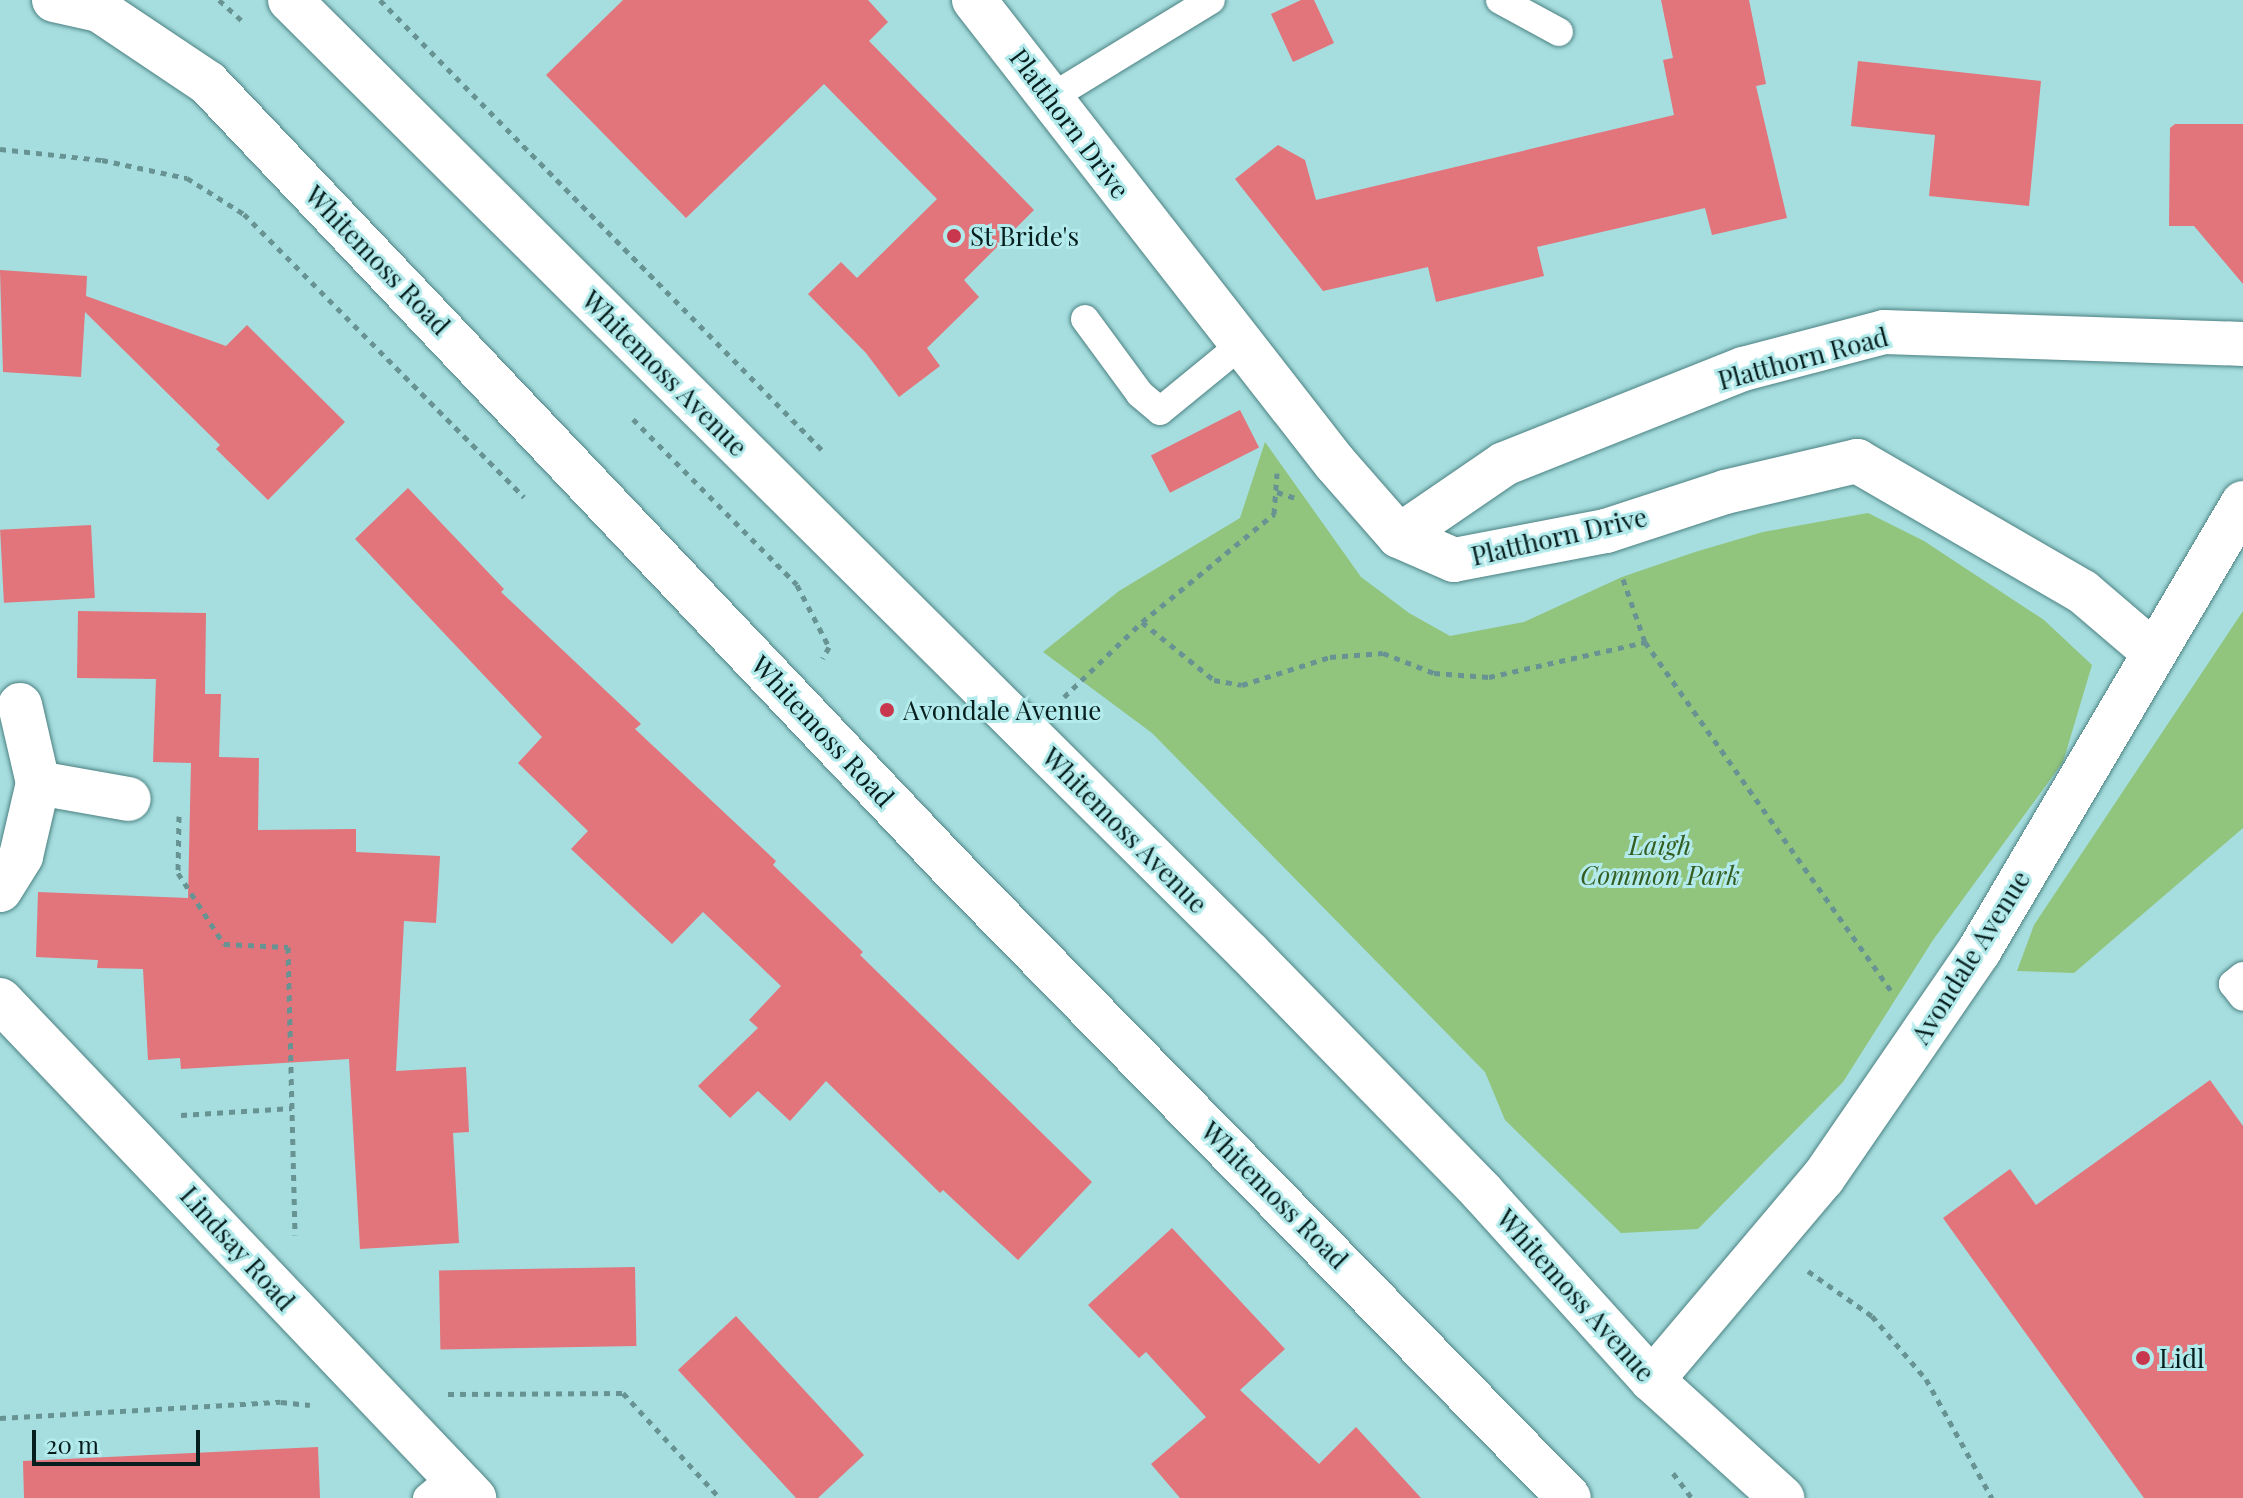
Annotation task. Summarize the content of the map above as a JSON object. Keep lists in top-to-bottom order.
{
  "streets": {
    "street": [
      "Platthorn Drive",
      "Whitemoss Road",
      "Platthorn Road",
      "Whitemoss Avenue",
      "Avondale Avenue",
      "Lindsay Road"
    ]
  },
  "crossings": [
    ["Platthorn Drive", "Platthorn Road"],
    ["Platthorn Drive", "Avondale Avenue"],
    ["Whitemoss Avenue", "Avondale Avenue"]
  ],
  "parks": ["Laigh Common Park"],
  "places": ["St Bride's", "Avondale Avenue", "Lidl"],
  "scale_bar": "20 m"
}
